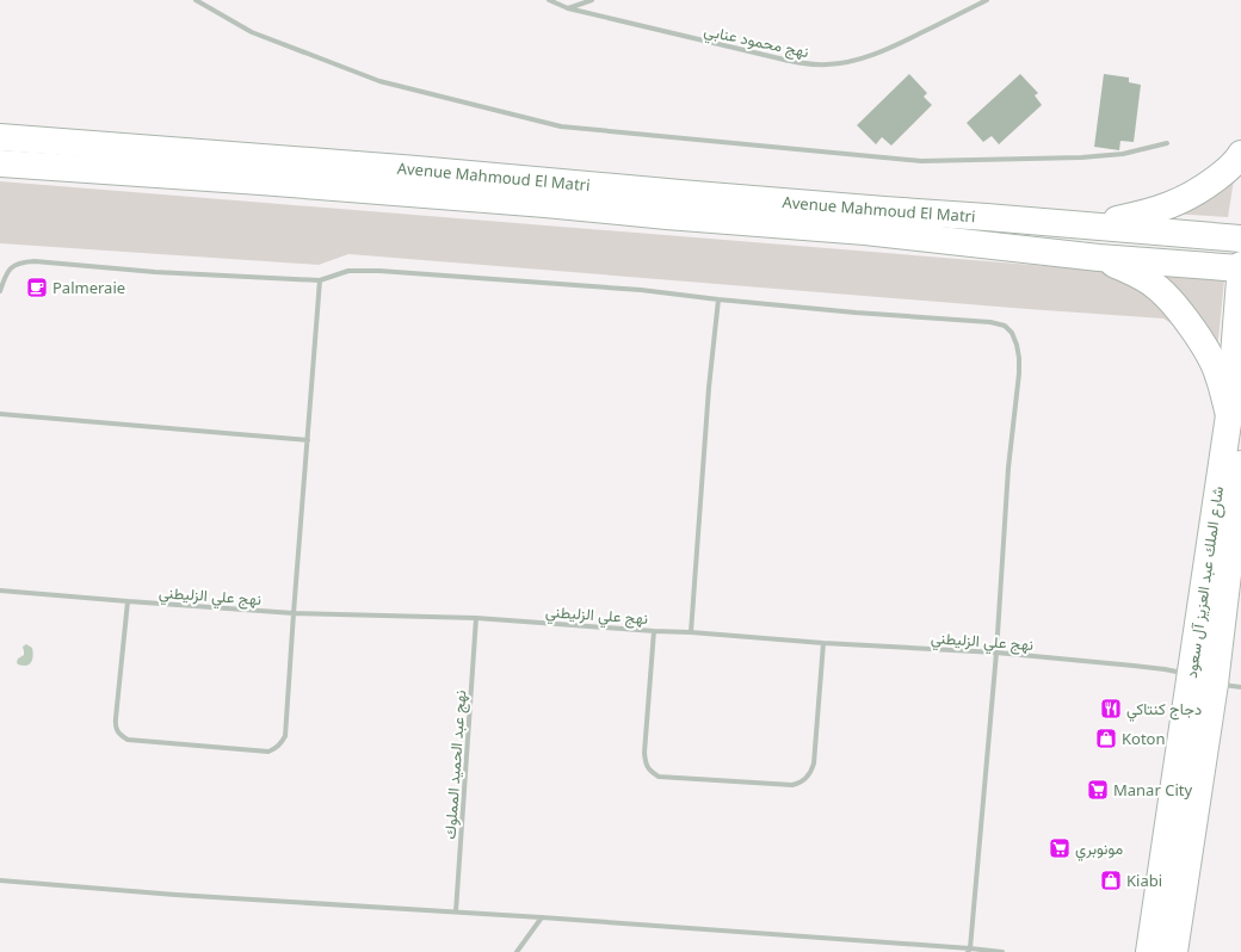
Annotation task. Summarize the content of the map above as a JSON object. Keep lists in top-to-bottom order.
{
  "streets": {
    "main road": ["Avenue Mahmoud El Matri", "شارع الملك عبد العزيز آل سعود"],
    "street": ["نهج محمود عنابي", "نهج علي الزليطني", "نهج عبد الحميد المملوك"]
  },
  "crossings": [
    ["Avenue Mahmoud El Matri", "شارع الملك عبد العزيز آل سعود"],
    ["شارع الملك عبد العزيز آل سعود", "نهج علي الزليطني"],
    ["نهج علي الزليطني", "نهج عبد الحميد المملوك"]
  ],
  "places": {
    "cafe": ["Palmeraie"],
    "restaurant": ["دجاج كنتاكي"],
    "shop": ["Koton", "Kiabi"],
    "supermarket": ["Manar City", "مونوبري"]
  }
}
